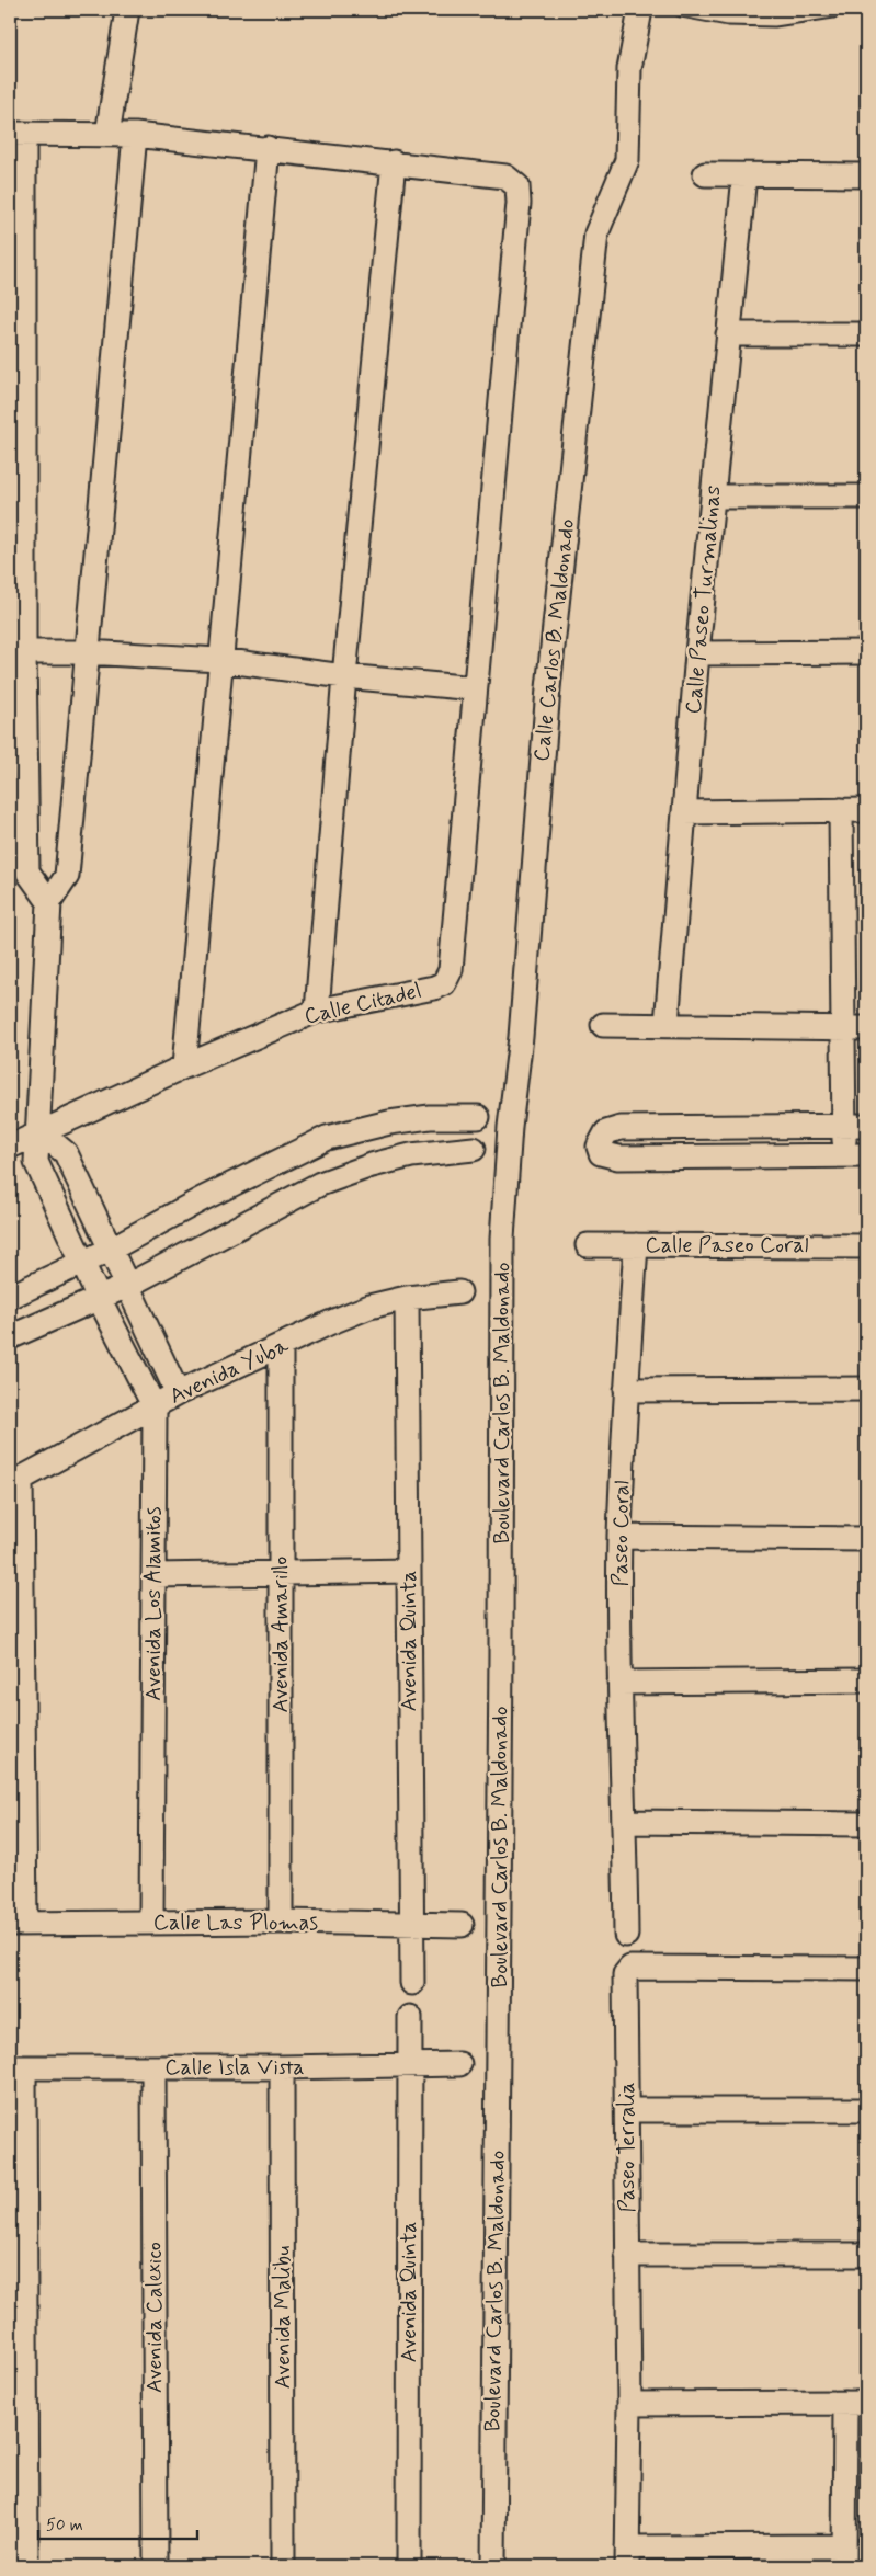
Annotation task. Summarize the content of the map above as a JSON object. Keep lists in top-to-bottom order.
{
  "streets": {
    "street": [
      "Calle Paseo Turmalinas",
      "Calle Carlos B. Maldonado",
      "Calle Citadel",
      "Calle Paseo Coral",
      "Avenida Yuba",
      "Boulevard Carlos B. Maldonado",
      "Paseo Coral",
      "Avenida Los Alamitos",
      "Avenida Amarillo",
      "Avenida Quinta",
      "Calle Las Plomas",
      "Calle Isla Vista",
      "Paseo Terralia",
      "Avenida Calexico",
      "Avenida Malibu"
    ]
  },
  "crossings": [
    ["Calle Carlos B. Maldonado", "Boulevard Carlos B. Maldonado"],
    ["Calle Citadel", "Avenida Los Alamitos"],
    ["Calle Paseo Coral", "Paseo Coral"],
    ["Avenida Yuba", "Avenida Los Alamitos"],
    ["Avenida Yuba", "Avenida Amarillo"],
    ["Avenida Yuba", "Avenida Quinta"],
    ["Avenida Los Alamitos", "Calle Las Plomas"],
    ["Avenida Amarillo", "Calle Las Plomas"],
    ["Avenida Quinta", "Calle Las Plomas"],
    ["Avenida Quinta", "Calle Isla Vista"],
    ["Calle Isla Vista", "Avenida Calexico"],
    ["Calle Isla Vista", "Avenida Malibu"]
  ],
  "scale_bar": "50 m"
}
